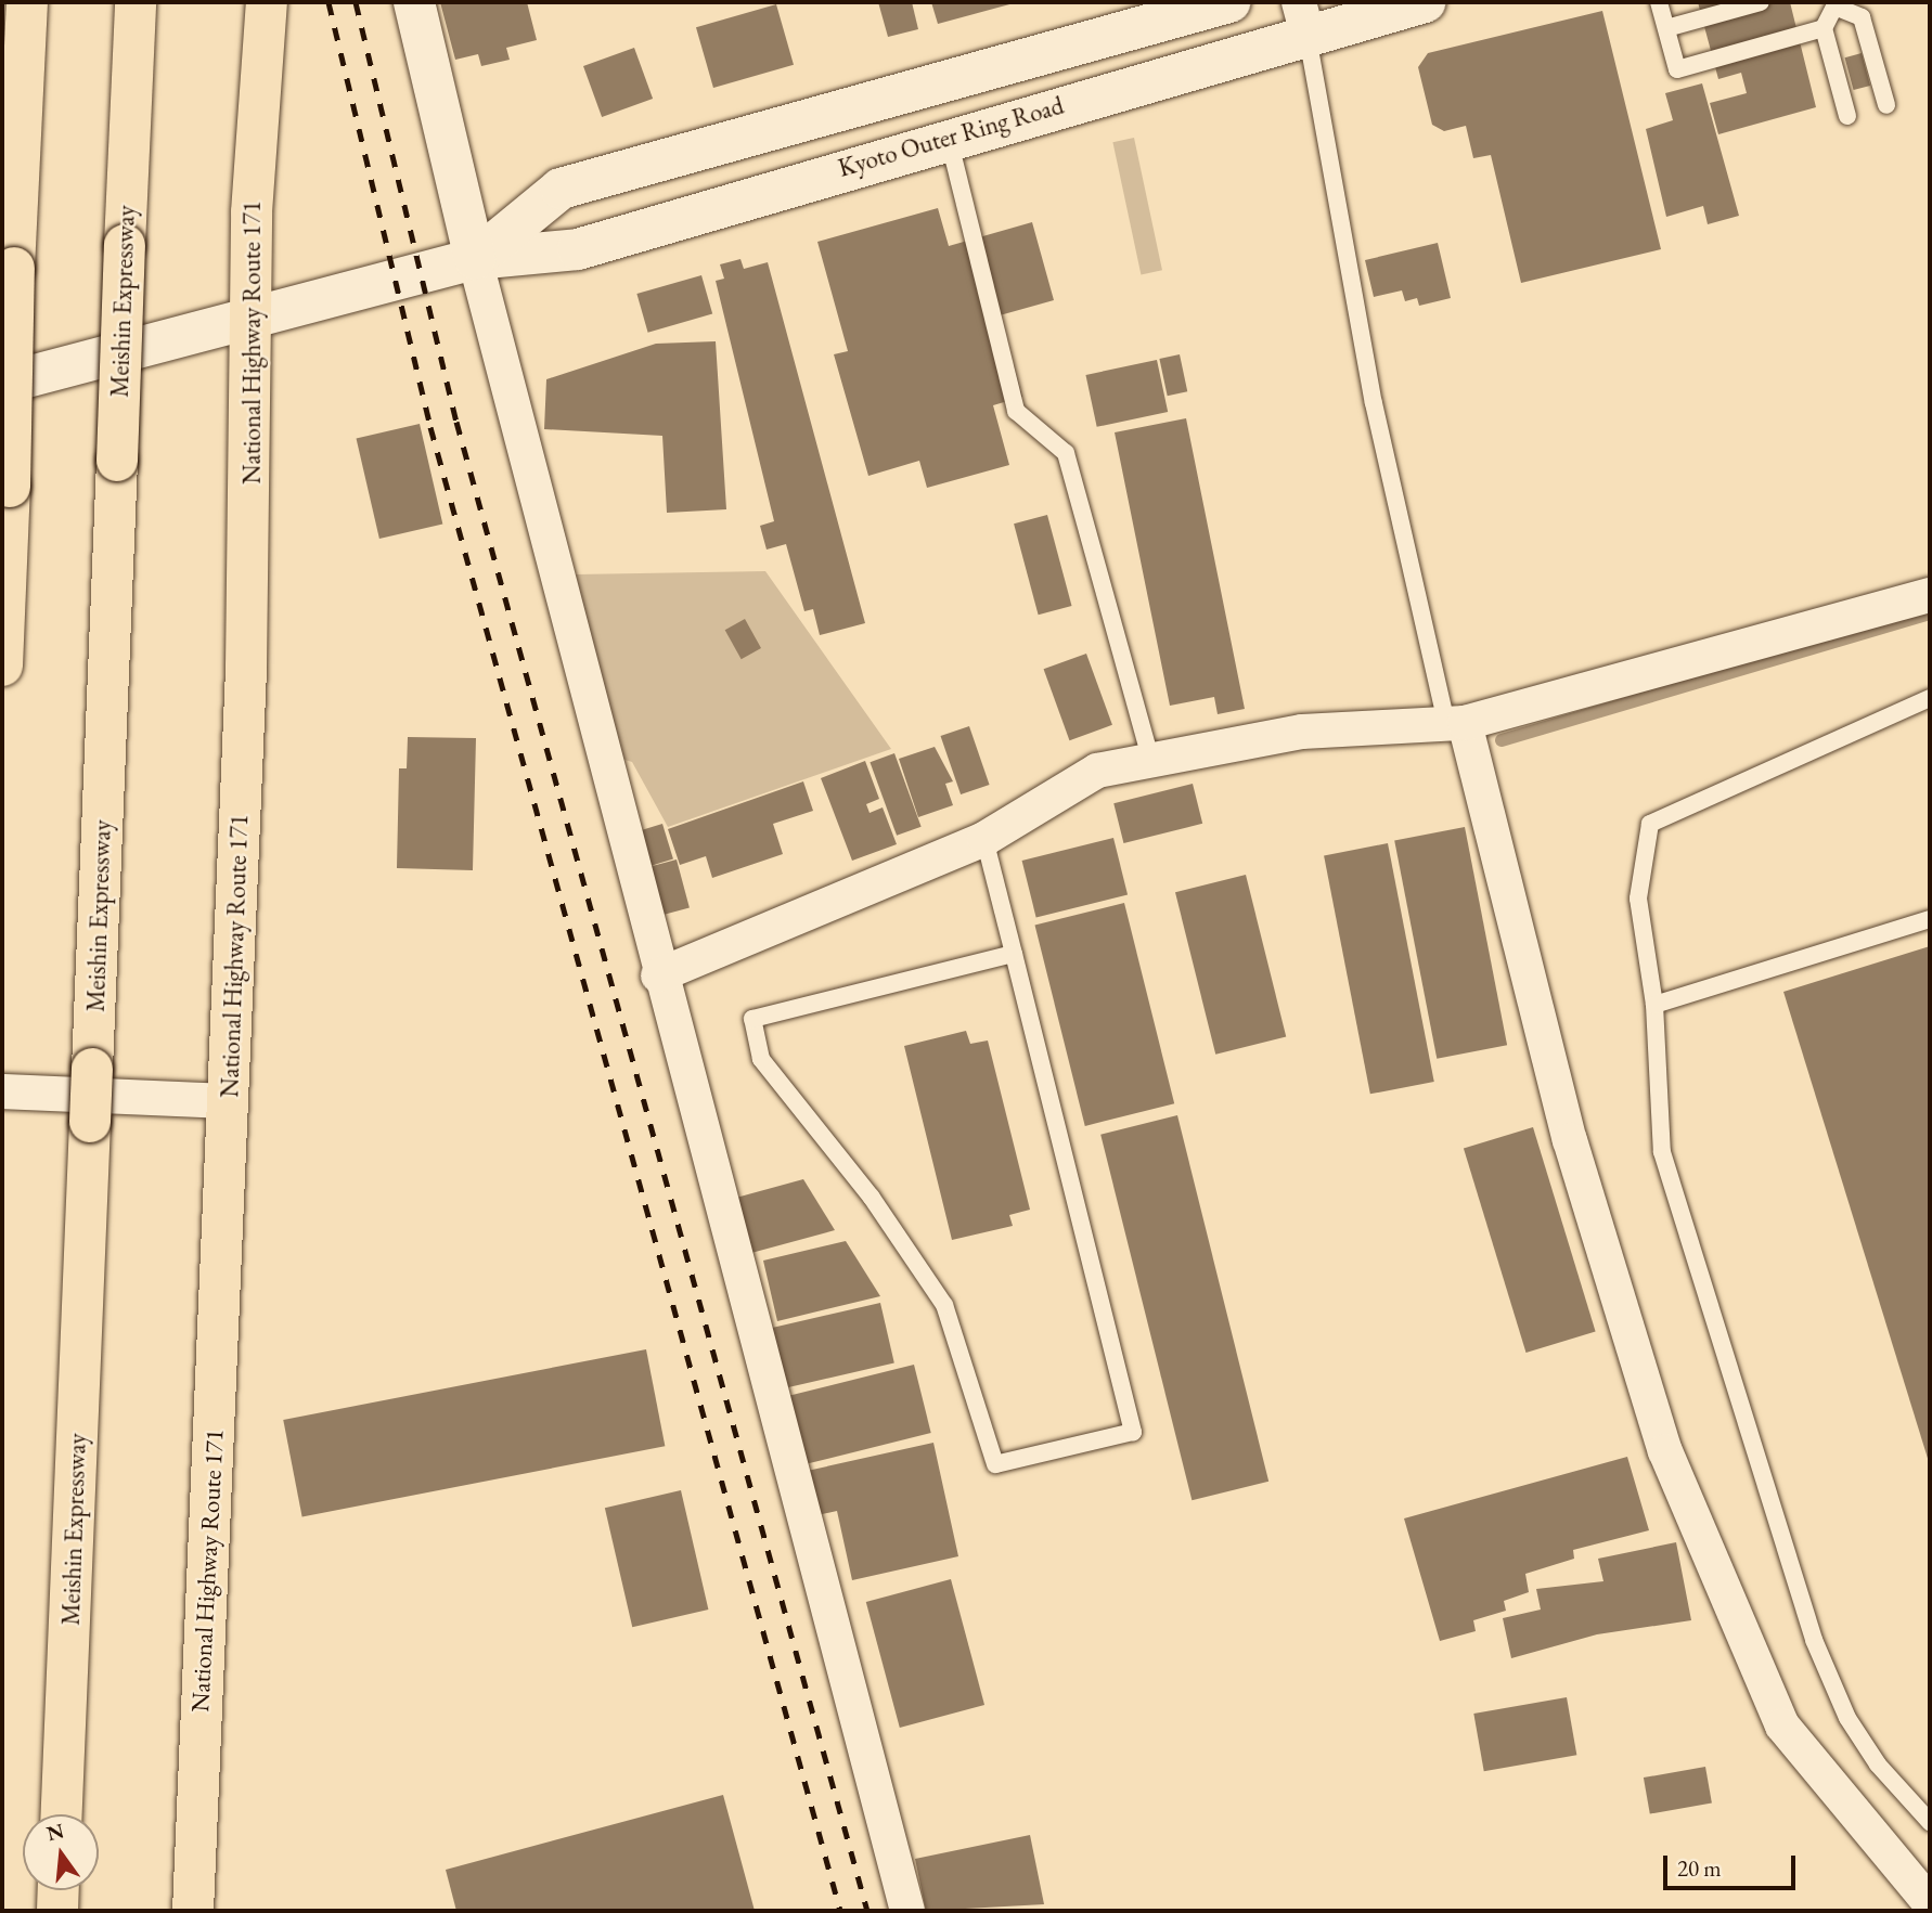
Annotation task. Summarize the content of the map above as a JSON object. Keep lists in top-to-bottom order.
{
  "streets": {
    "highway": ["Meishin Expressway", "National Highway Route 171"],
    "street": ["Kyoto Outer Ring Road"]
  },
  "crossings": [
    ["Kyoto Outer Ring Road", "National Highway Route 171"]
  ],
  "scale_bar": "20 m",
  "north": "top"
}
